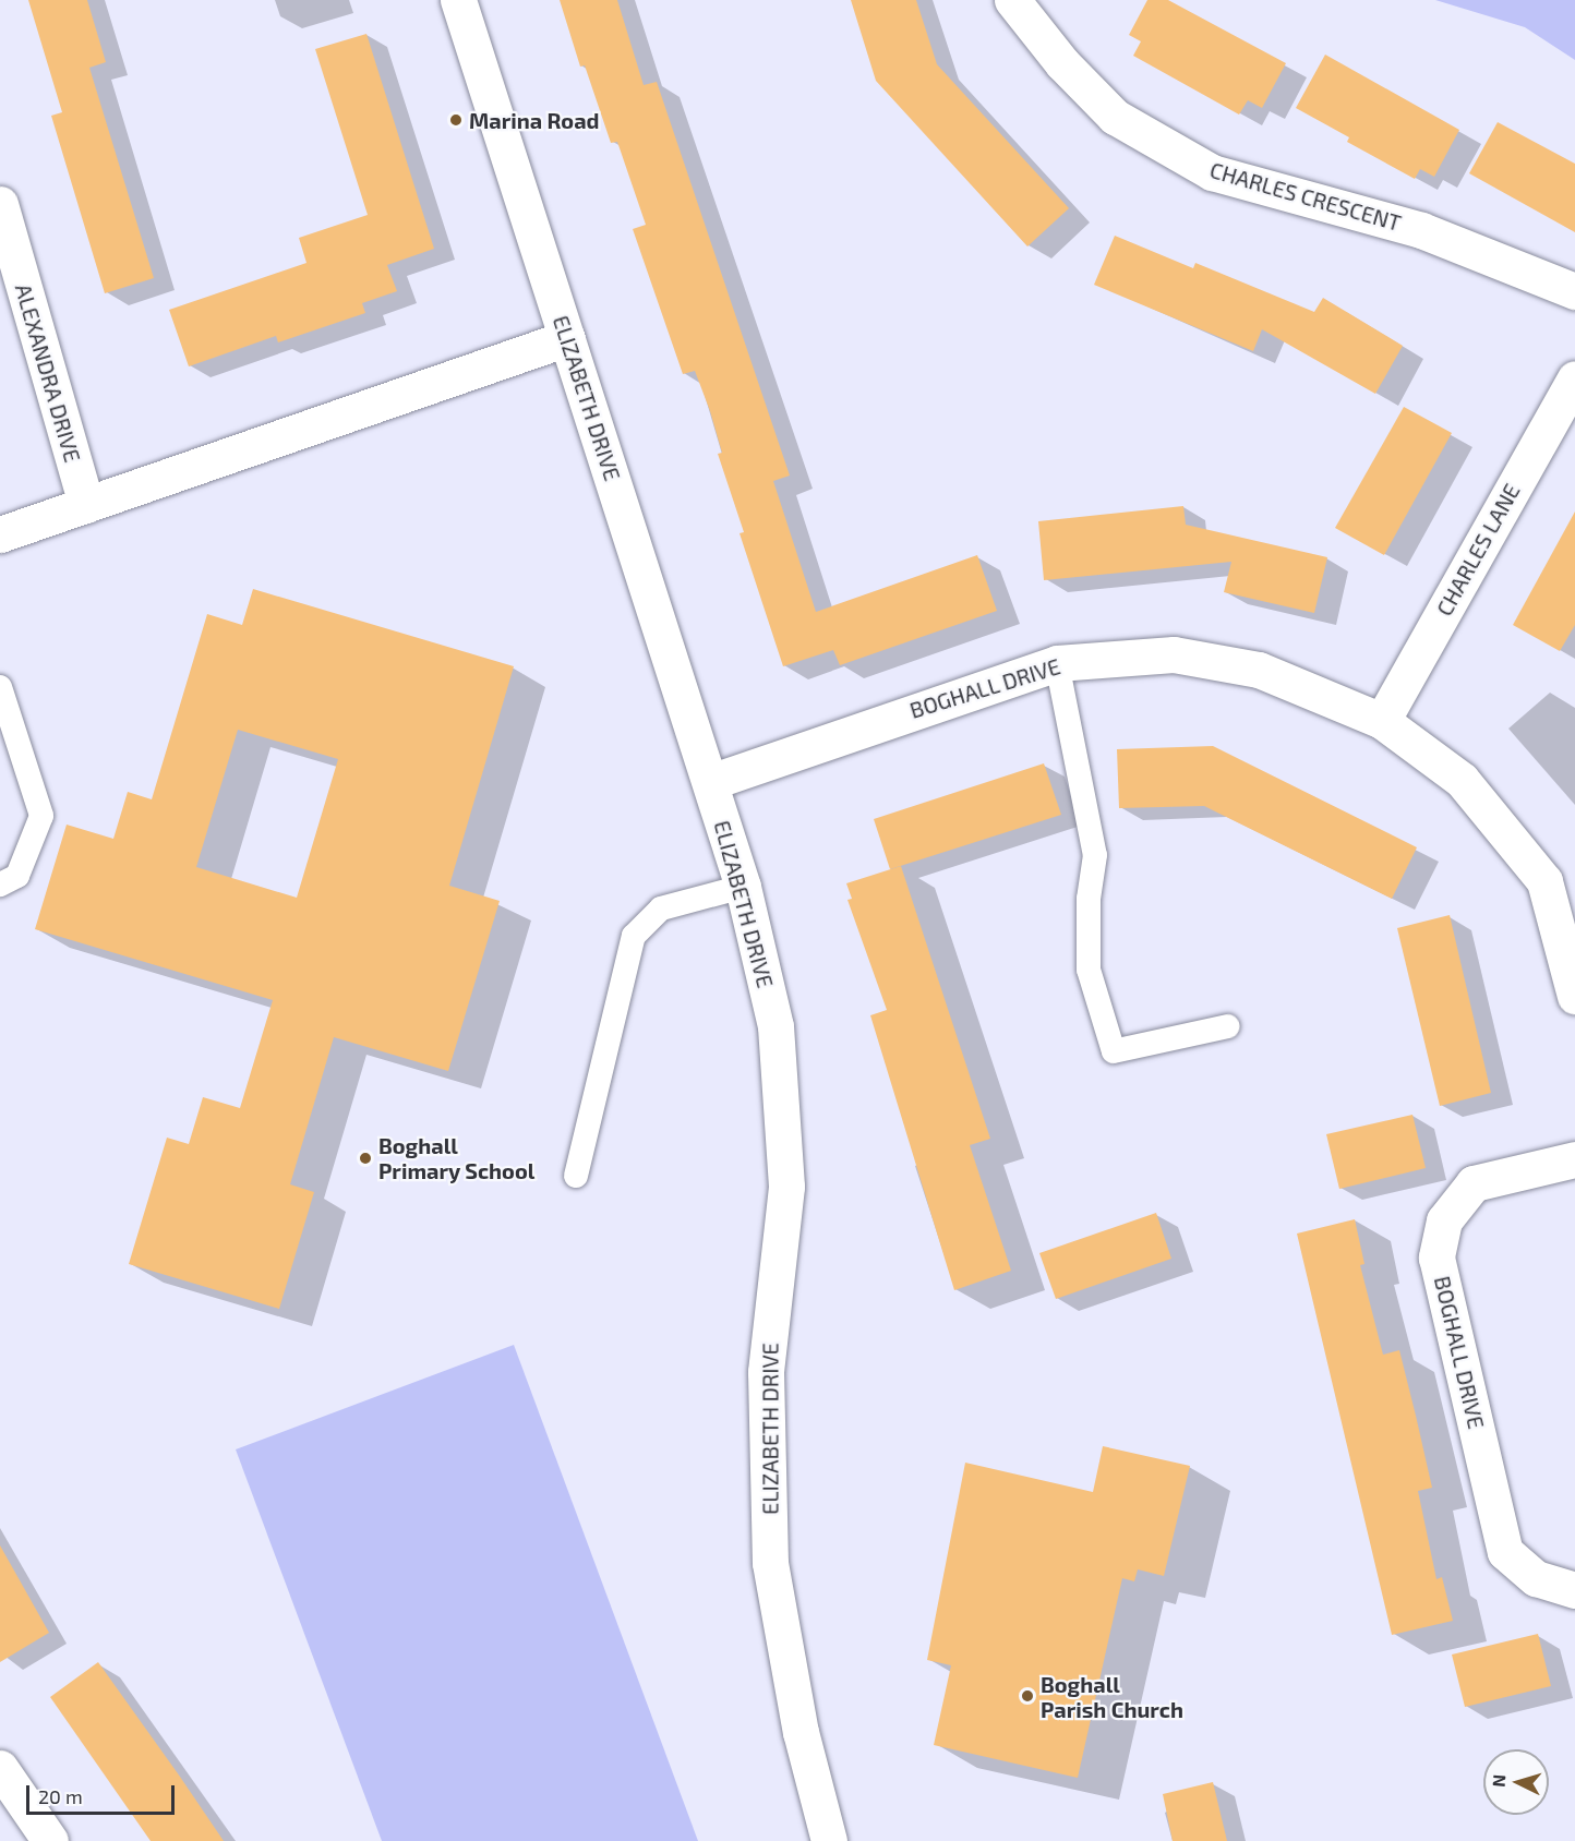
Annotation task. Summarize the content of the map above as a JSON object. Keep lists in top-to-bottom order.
{
  "streets": {
    "street": [
      "CHARLES CRESCENT",
      "ALEXANDRA DRIVE",
      "ELIZABETH DRIVE",
      "CHARLES LANE",
      "BOGHALL DRIVE"
    ]
  },
  "crossings": [
    ["ELIZABETH DRIVE", "BOGHALL DRIVE"],
    ["CHARLES LANE", "BOGHALL DRIVE"]
  ],
  "places": ["Marina Road", "Boghall Primary School", "Boghall Parish Church"],
  "scale_bar": "20 m",
  "north": "left"
}
